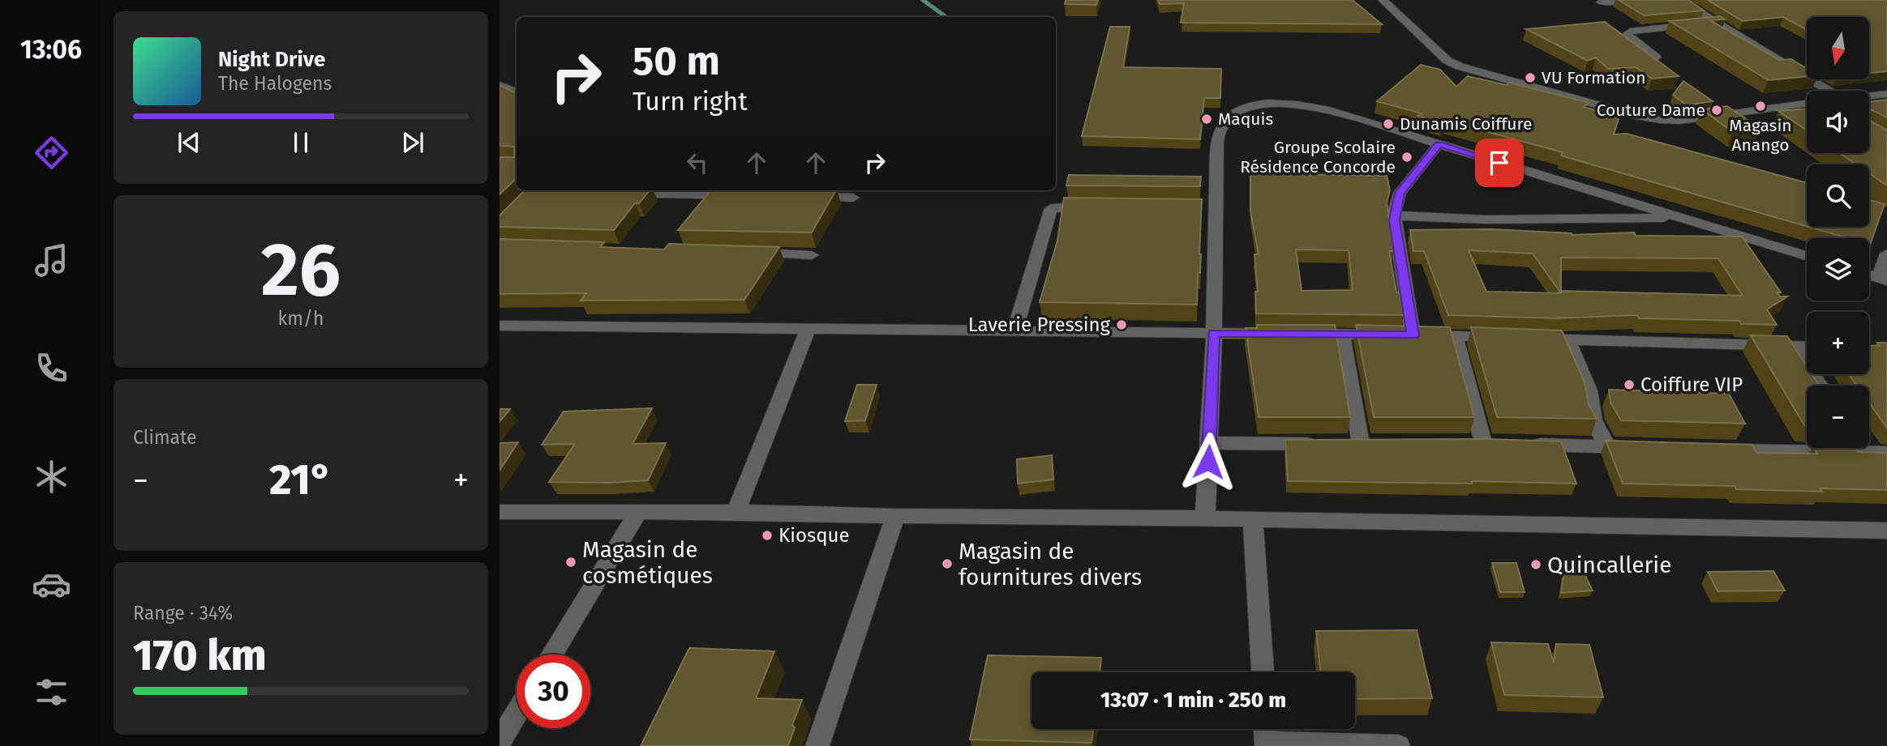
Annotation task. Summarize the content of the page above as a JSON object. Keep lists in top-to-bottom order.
{
  "places": [
    "VU Formation",
    "Magasin Anango",
    "Couture Dame",
    "Maquis",
    "Dunamis Coiffure",
    "Groupe Scolaire Résidence Concorde",
    "Laverie Pressing",
    "Coiffure VIP",
    "Kiosque",
    "Magasin de cosmétiques",
    "Magasin de fournitures divers",
    "Quincallerie"
  ],
  "north": "bottom",
  "page": {
    "tabs": "13:06",
    "map_buttons": ["+", "−"],
    "turn": ["50 m", "Turn right"],
    "song": ["Night Drive", "The Halogens"],
    "tile": [
      ["26", "km/h"],
      "Climate",
      ["Range · 34%", "170 km"]
    ],
    "heat": ["−", "21°", "+"],
    "limit": "30",
    "trip": "13:07 · 1 min · 250 m"
  }
}
